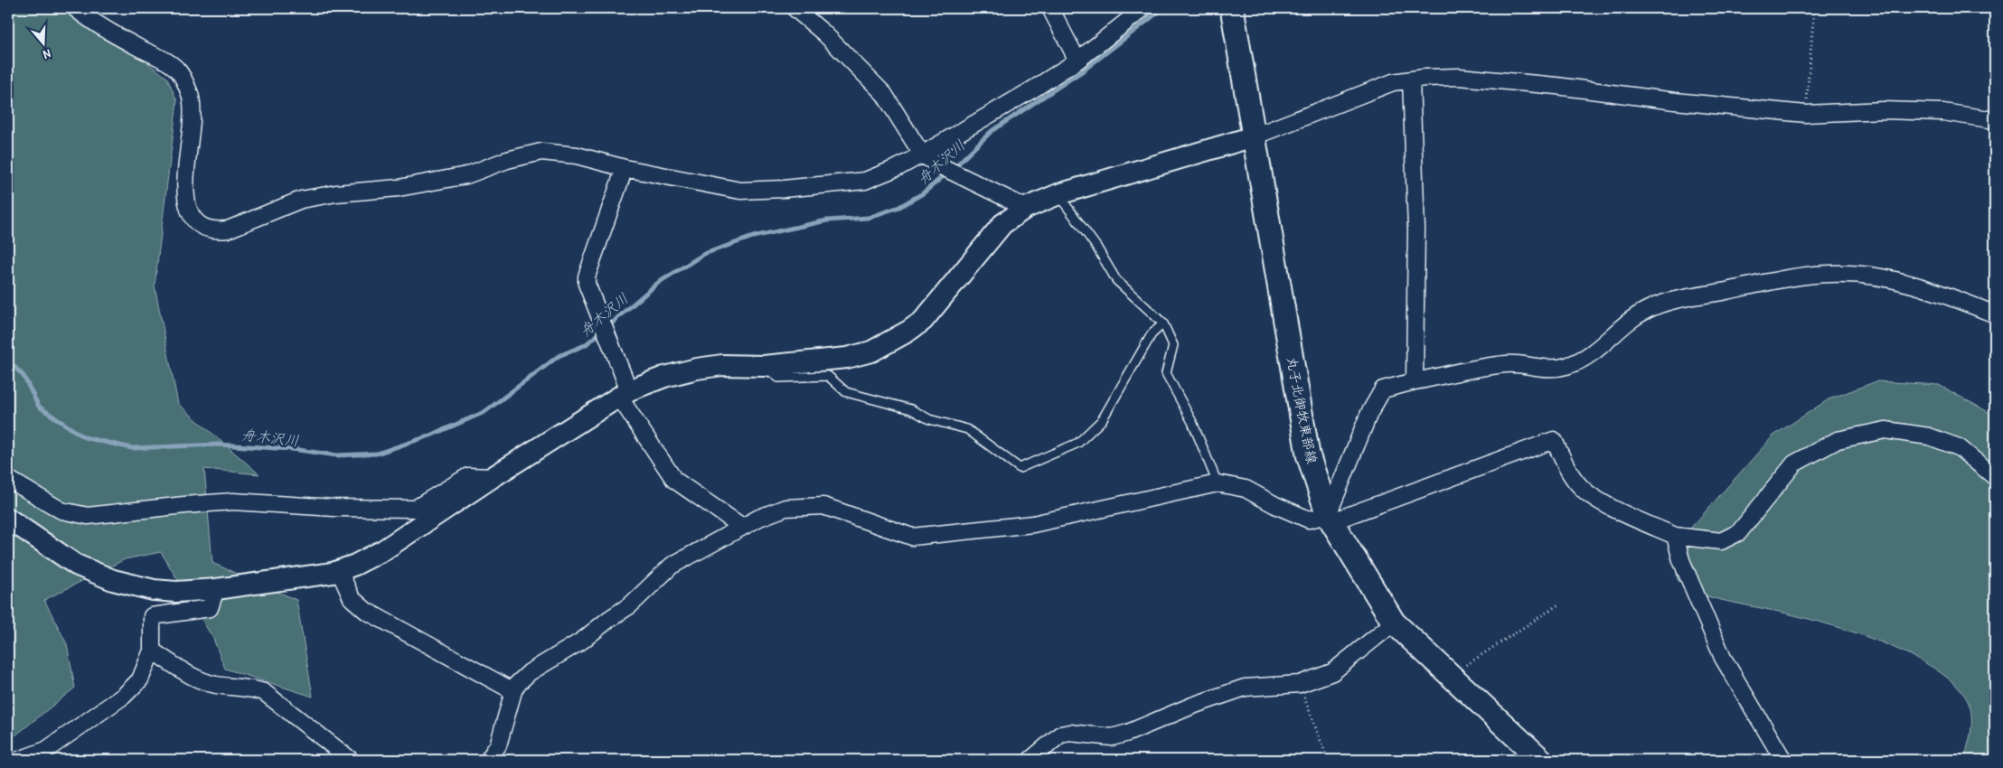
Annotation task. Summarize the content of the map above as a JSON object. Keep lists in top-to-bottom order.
{
  "streets": {
    "main road": ["丸子北御牧東部線"]
  },
  "water": ["舟木沢川"],
  "north": "bottom"
}
